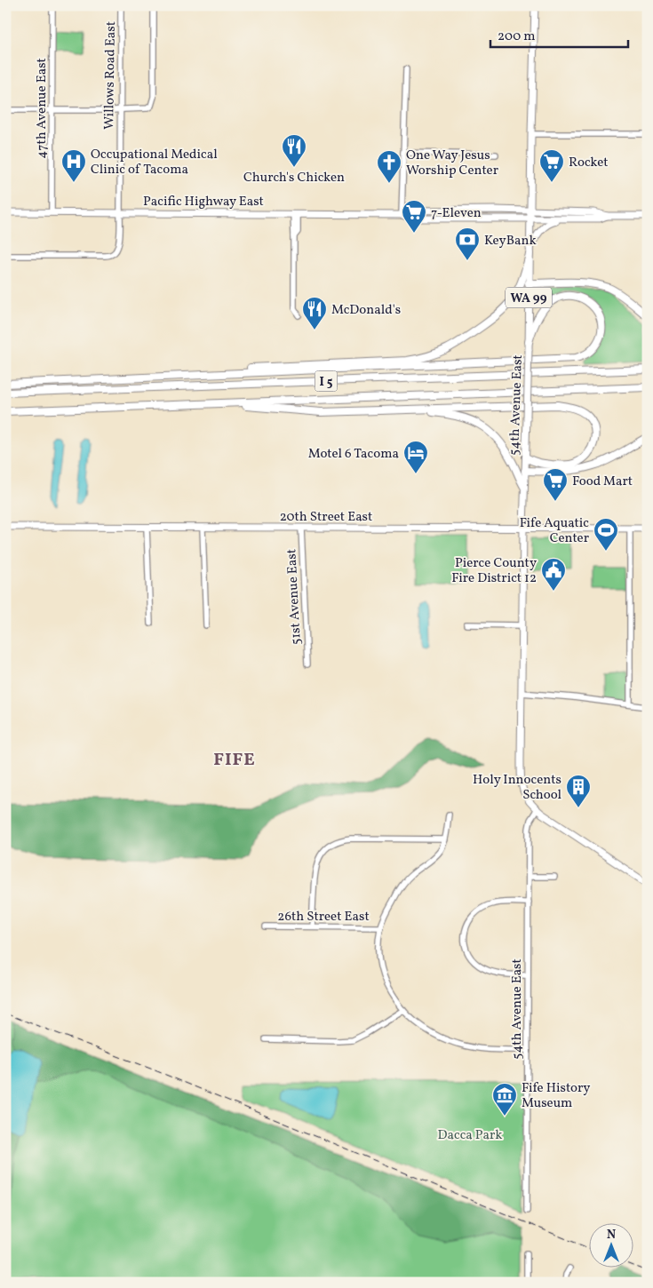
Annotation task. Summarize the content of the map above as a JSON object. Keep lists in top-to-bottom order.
{
  "streets": {
    "highway": ["I 5"],
    "main road": [
      "Pacific Highway East",
      "WA 99",
      "54th Avenue East",
      "20th Street East"
    ],
    "street": [
      "Willows Road East",
      "47th Avenue East",
      "51st Avenue East",
      "26th Street East"
    ]
  },
  "crossings": [
    ["Willows Road East", "Pacific Highway East"],
    ["47th Avenue East", "Pacific Highway East"],
    ["Pacific Highway East", "54th Avenue East"],
    ["54th Avenue East", "20th Street East"],
    ["20th Street East", "51st Avenue East"]
  ],
  "districts": ["FIFE"],
  "parks": ["Dacca Park"],
  "places": {
    "restaurant": ["Church's Chicken", "McDonald's"],
    "hospital": ["Occupational Medical Clinic of Tacoma"],
    "supermarket": ["Rocket", "7-Eleven", "Food Mart"],
    "church": ["One Way Jesus Worship Center"],
    "bank": ["KeyBank"],
    "hotel": ["Motel 6 Tacoma"],
    "sports": ["Fife Aquatic Center"],
    "public building": ["Pierce County Fire District 12"],
    "building": ["Holy Innocents School"],
    "museum": ["Fife History Museum"]
  },
  "scale_bar": "200 m",
  "north": "top"
}
